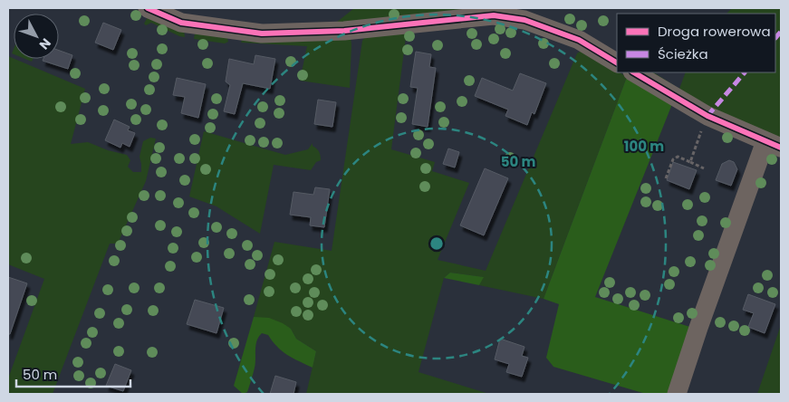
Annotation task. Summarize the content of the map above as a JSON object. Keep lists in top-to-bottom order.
{
  "legend": ["Droga rowerowa", "Ścieżka"],
  "scale_bar": "50 m",
  "north": "bottom right",
  "rings": ["100 m", "50 m"]
}
